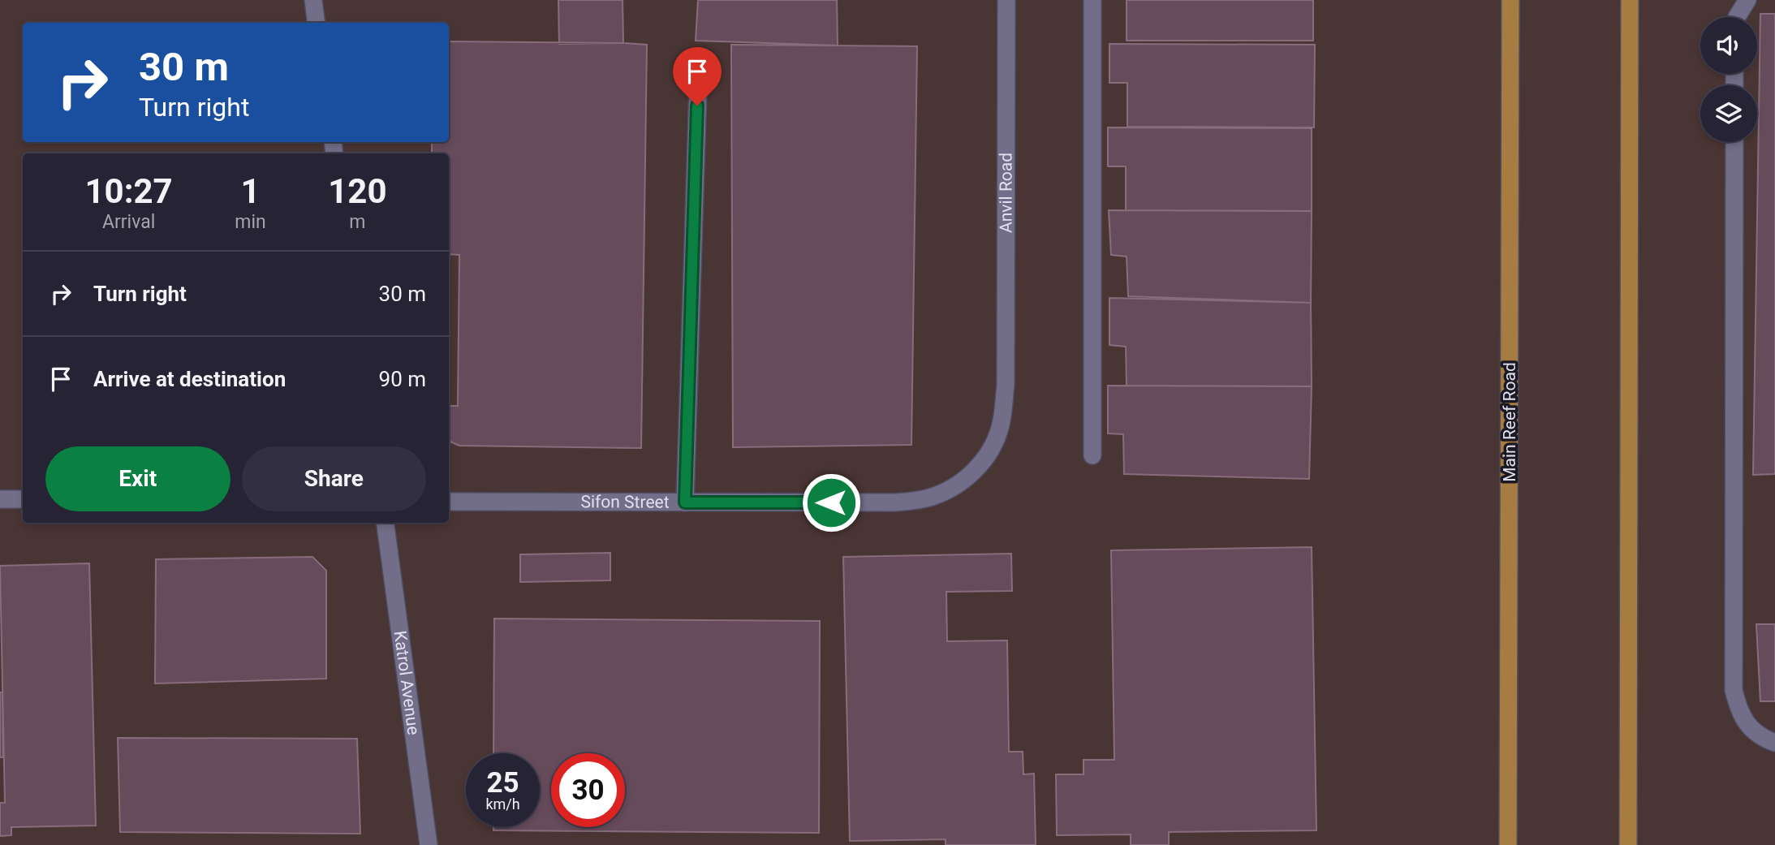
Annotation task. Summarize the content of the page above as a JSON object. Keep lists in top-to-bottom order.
{
  "streets": {
    "main road": ["Main Reef Road"],
    "street": ["Anvil Road", "Sifon Street", "Katrol Avenue"]
  },
  "crossings": [
    ["Anvil Road", "Sifon Street"]
  ],
  "page": {
    "turn": ["30 m", "Turn right"],
    "eta": [
      "10:27",
      "Arrival",
      "1",
      "min",
      "120",
      "m"
    ],
    "list": [
      {
        "name": "Turn right",
        "value": "30 m"
      },
      {
        "name": "Arrive at destination",
        "value": "90 m"
      }
    ],
    "buttons": ["Exit", "Share"],
    "speed": "25 km/h",
    "limit": "30"
  }
}
